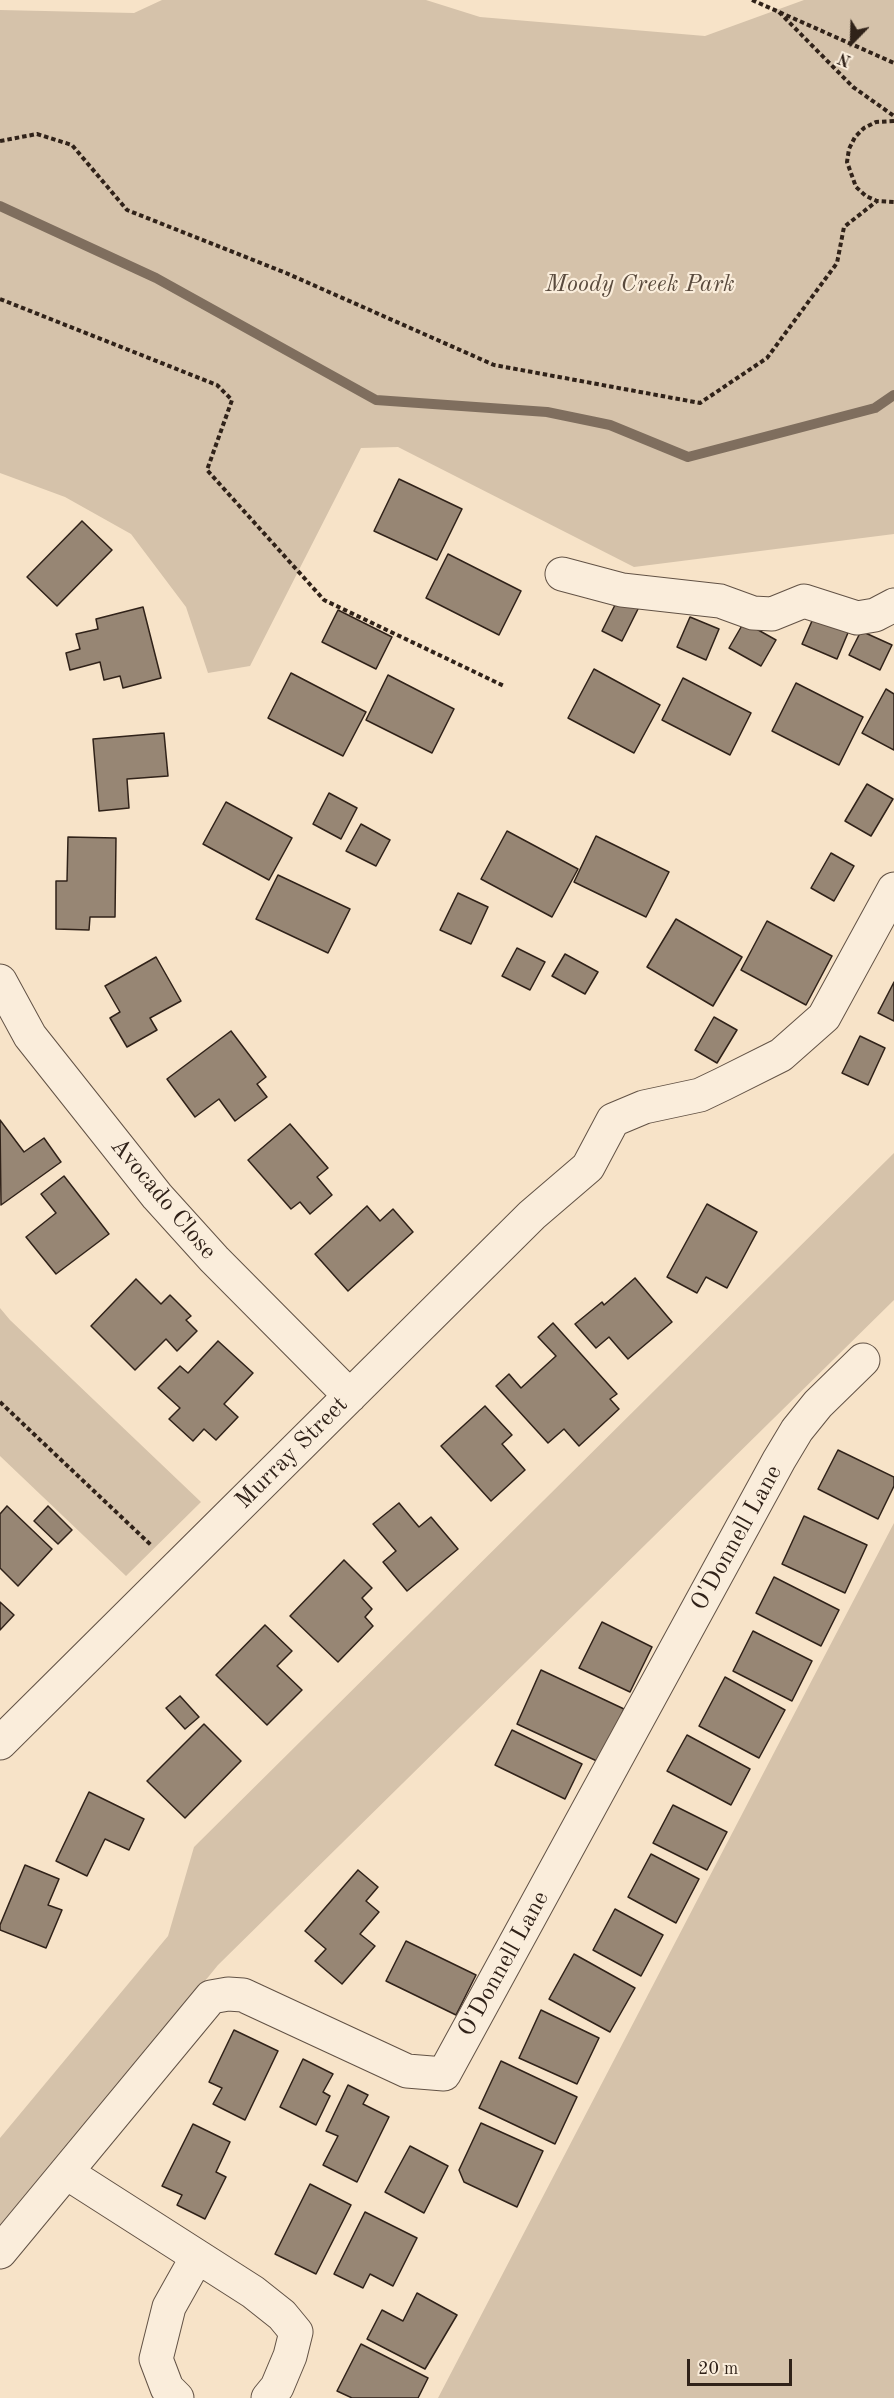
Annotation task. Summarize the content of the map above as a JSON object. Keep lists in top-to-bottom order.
{
  "streets": {
    "street": ["Avocado Close", "Murray Street", "O'Donnell Lane"]
  },
  "crossings": [
    ["Avocado Close", "Murray Street"]
  ],
  "parks": ["Moody Creek Park"],
  "scale_bar": "20 m",
  "north": "bottom left"
}
